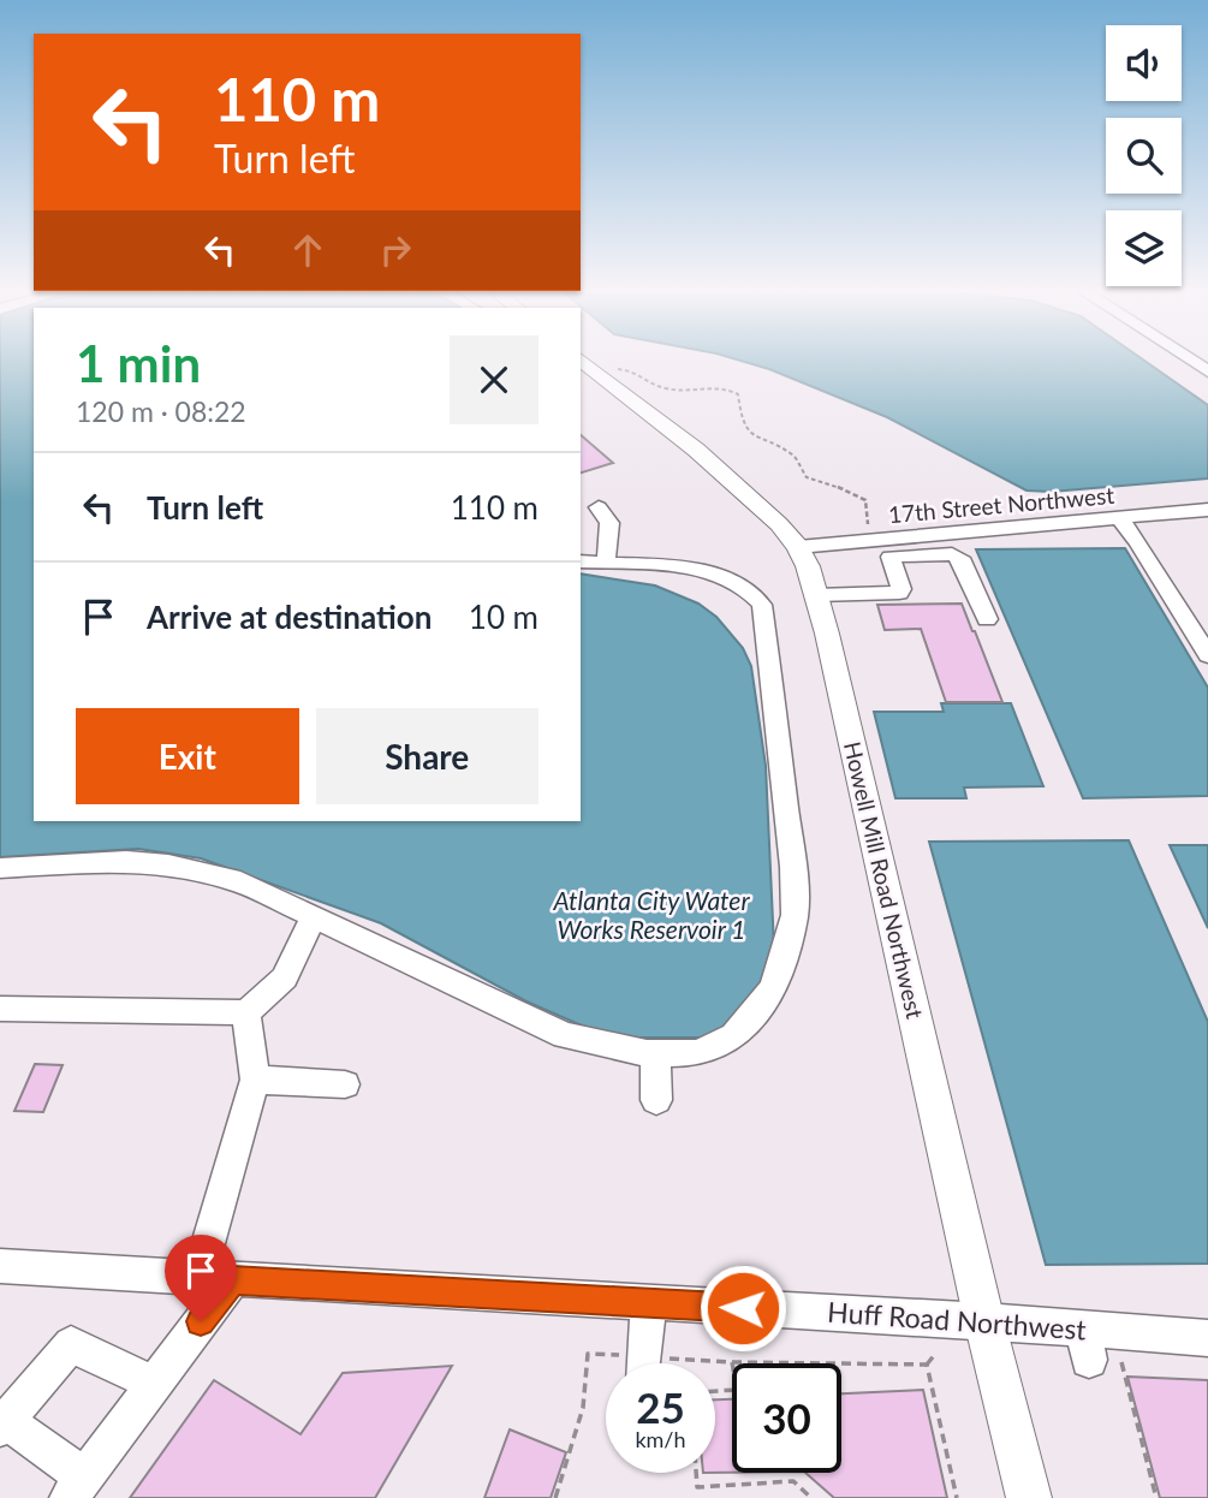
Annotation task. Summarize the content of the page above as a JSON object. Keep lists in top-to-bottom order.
{
  "streets": {
    "main road": ["Howell Mill Road Northwest"],
    "street": ["17th Street Northwest", "Huff Road Northwest"]
  },
  "crossings": [
    ["17th Street Northwest", "Howell Mill Road Northwest"],
    ["Howell Mill Road Northwest", "Huff Road Northwest"]
  ],
  "water": ["Atlanta City Water Works Reservoir 1"],
  "page": {
    "turn": ["110 m", "Turn left"],
    "heading": ["1 min", "120 m · 08:22"],
    "list": [
      {
        "name": "Turn left",
        "value": "110 m"
      },
      {
        "name": "Arrive at destination",
        "value": "10 m"
      }
    ],
    "buttons": ["Exit", "Share"],
    "speed": "25 km/h",
    "limit": "30"
  }
}
